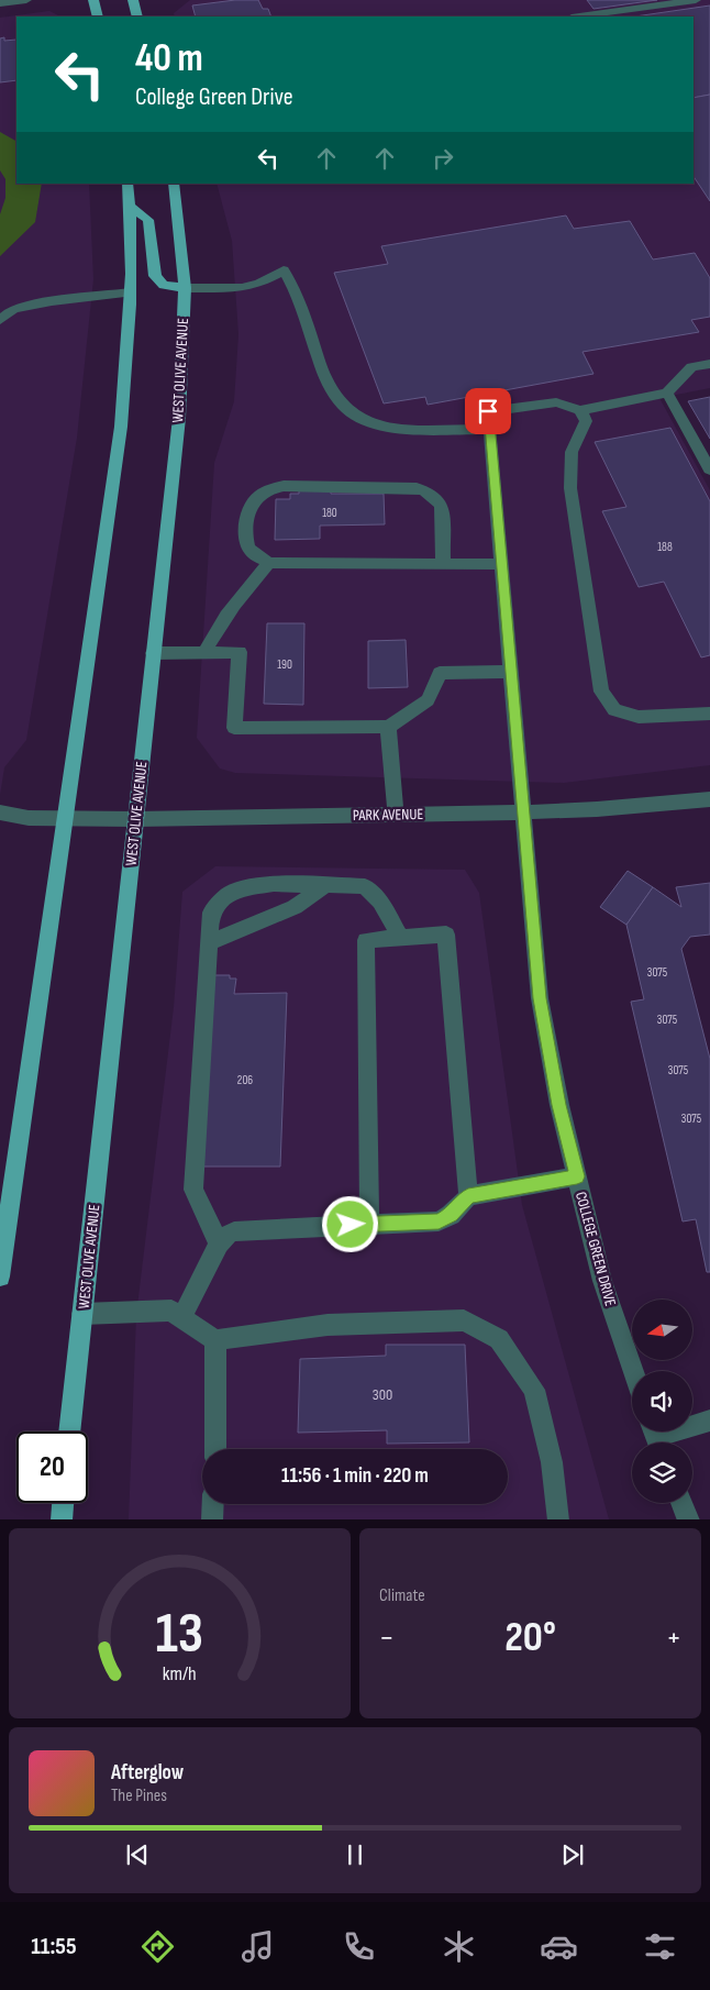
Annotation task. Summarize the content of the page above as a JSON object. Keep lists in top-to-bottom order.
{
  "streets": {
    "main road": ["WEST OLIVE AVENUE"],
    "street": ["PARK AVENUE", "COLLEGE GREEN DRIVE"]
  },
  "crossings": [
    ["WEST OLIVE AVENUE", "PARK AVENUE"],
    ["PARK AVENUE", "COLLEGE GREEN DRIVE"]
  ],
  "house_numbers": [
    "180",
    "188",
    "190",
    "3075",
    "3075",
    "3075",
    "206",
    "3075",
    "300"
  ],
  "north": "left",
  "page": {
    "turn": ["40 m", "College Green Drive"],
    "limit": "20",
    "trip": "11:56 · 1 min · 220 m",
    "tile": "Climate",
    "heat": ["−", "20°", "+"],
    "song": ["Afterglow", "The Pines"],
    "tabs": "11:55",
    "gauge": ["13", "km/h"]
  }
}
